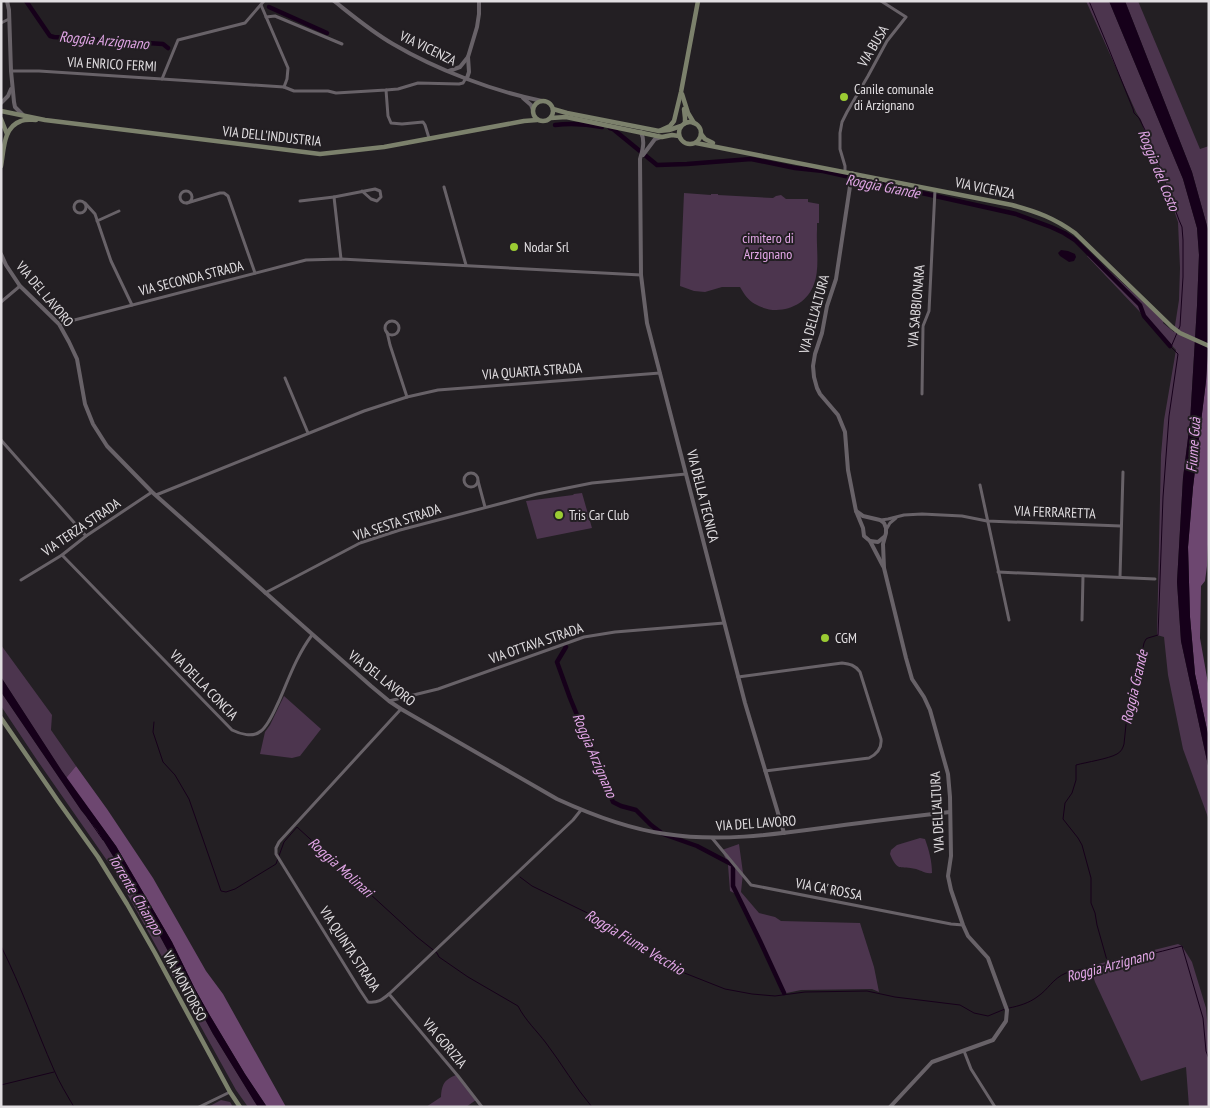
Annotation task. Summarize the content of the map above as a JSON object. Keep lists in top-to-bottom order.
{
  "streets": {
    "main road": ["VIA VICENZA", "VIA DELL'INDUSTRIA", "VIA MONTORSO"],
    "street": [
      "VIA BUSA",
      "VIA ENRICO FERMI",
      "VIA SECONDA STRADA",
      "VIA DEL LAVORO",
      "VIA SABBIONARA",
      "VIA DELL'ALTURA",
      "VIA QUARTA STRADA",
      "VIA DELLA TECNICA",
      "VIA FERRARETTA",
      "VIA SESTA STRADA",
      "VIA TERZA STRADA",
      "VIA OTTAVA STRADA",
      "VIA DELLA CONCIA",
      "VIA CA' ROSSA",
      "VIA QUINTA STRADA",
      "VIA GORIZIA"
    ]
  },
  "crossings": [
    ["VIA BUSA", "VIA VICENZA"],
    ["VIA VICENZA", "VIA DELL'INDUSTRIA"],
    ["VIA VICENZA", "VIA SABBIONARA"],
    ["VIA VICENZA", "VIA DELL'ALTURA"],
    ["VIA VICENZA", "VIA DELLA TECNICA"],
    ["VIA SECONDA STRADA", "VIA DEL LAVORO"],
    ["VIA SECONDA STRADA", "VIA DELLA TECNICA"],
    ["VIA DEL LAVORO", "VIA DELL'ALTURA"],
    ["VIA DEL LAVORO", "VIA QUARTA STRADA"],
    ["VIA DEL LAVORO", "VIA DELLA TECNICA"],
    ["VIA DEL LAVORO", "VIA SESTA STRADA"],
    ["VIA DEL LAVORO", "VIA TERZA STRADA"],
    ["VIA DEL LAVORO", "VIA OTTAVA STRADA"],
    ["VIA DEL LAVORO", "VIA DELLA CONCIA"],
    ["VIA DEL LAVORO", "VIA CA' ROSSA"],
    ["VIA DEL LAVORO", "VIA QUINTA STRADA"],
    ["VIA DELL'ALTURA", "VIA FERRARETTA"],
    ["VIA DELL'ALTURA", "VIA CA' ROSSA"],
    ["VIA QUARTA STRADA", "VIA DELLA TECNICA"],
    ["VIA QUARTA STRADA", "VIA TERZA STRADA"],
    ["VIA DELLA TECNICA", "VIA SESTA STRADA"],
    ["VIA DELLA TECNICA", "VIA OTTAVA STRADA"],
    ["VIA TERZA STRADA", "VIA DELLA CONCIA"],
    ["VIA QUINTA STRADA", "VIA GORIZIA"]
  ],
  "water": [
    "Roggia Arzignano",
    "Roggia del Costo",
    "Roggia Grande",
    "Fiume Guà",
    "Roggia Molinari",
    "Torrente Chiampo",
    "Roggia Fiume Vecchio"
  ],
  "parks": ["cimitero di Arzignano"],
  "places": [
    "Canile comunale di Arzignano",
    "Nodar Srl",
    "Tris Car Club",
    "CGM"
  ]
}
